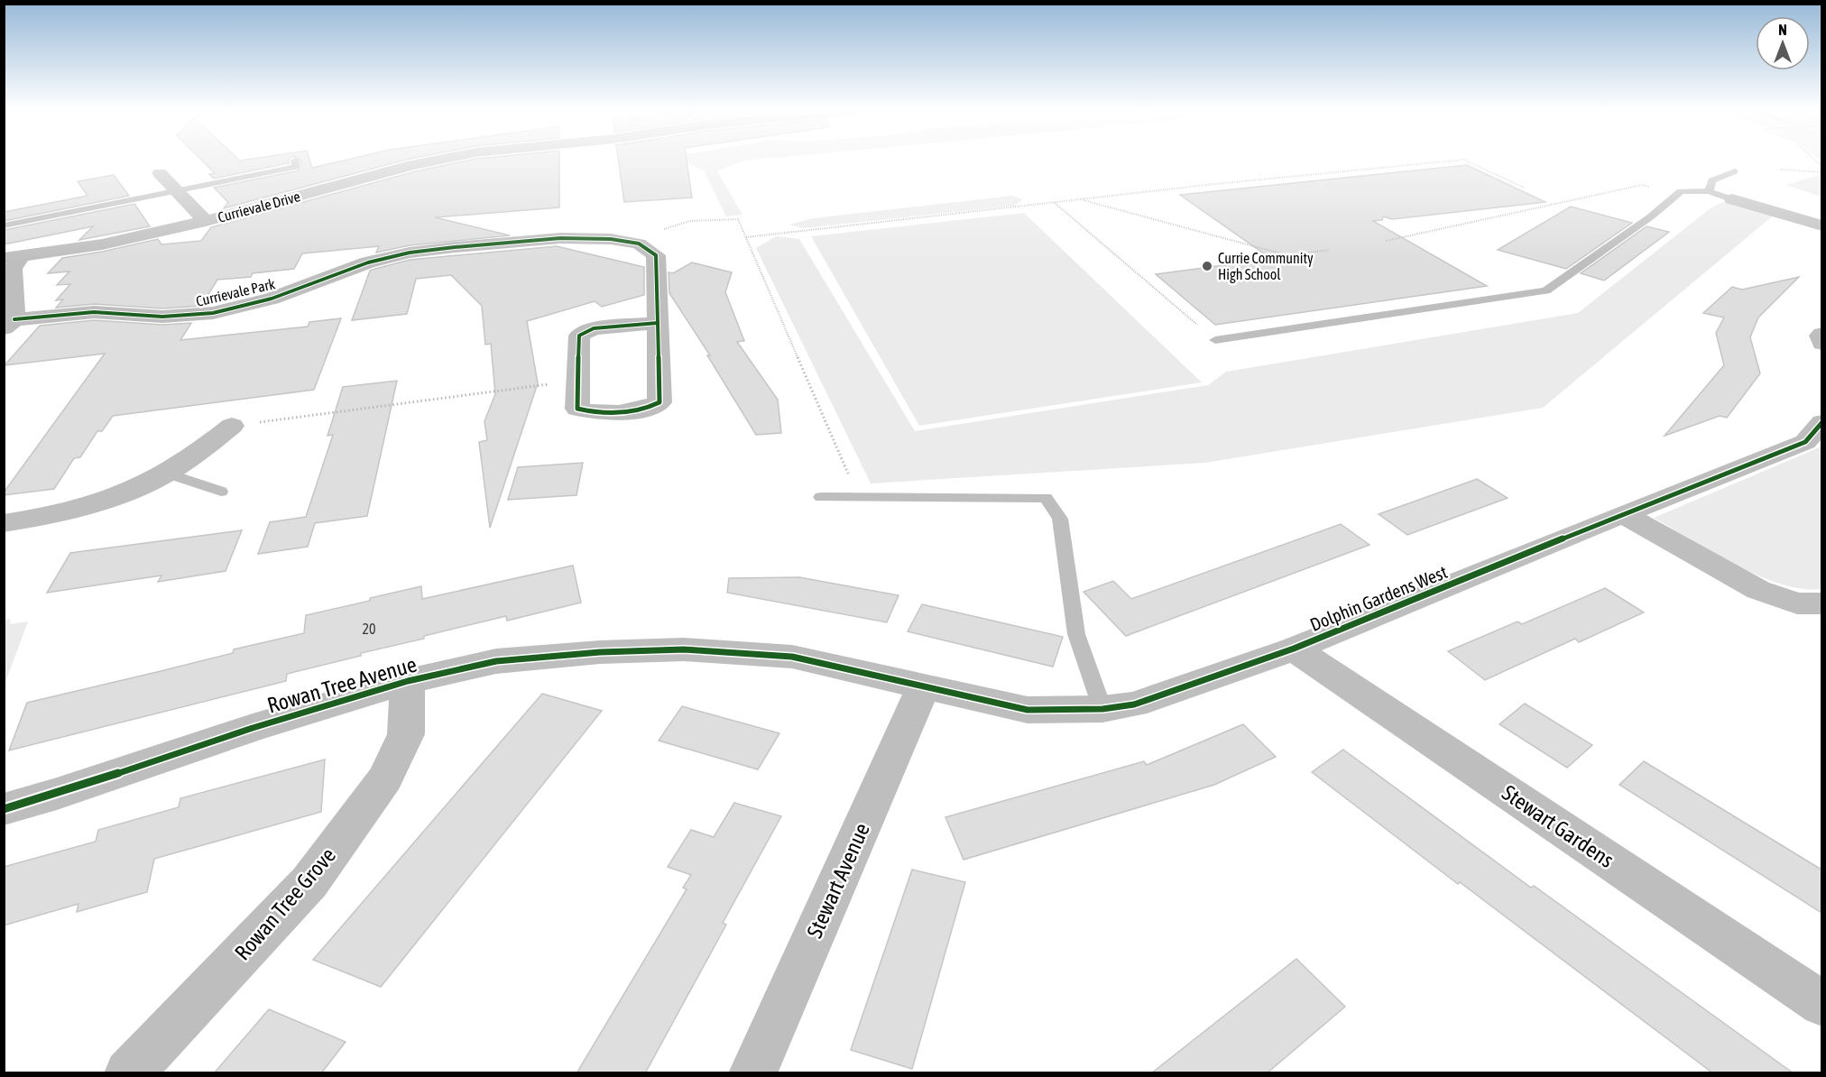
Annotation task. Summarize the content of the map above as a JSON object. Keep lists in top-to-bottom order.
{
  "streets": {
    "street": [
      "Currievale Drive",
      "Currievale Park",
      "Dolphin Gardens West",
      "Rowan Tree Avenue",
      "Stewart Gardens",
      "Stewart Avenue",
      "Rowan Tree Grove"
    ]
  },
  "crossings": [
    ["Currievale Drive", "Currievale Park"],
    ["Dolphin Gardens West", "Rowan Tree Avenue"],
    ["Dolphin Gardens West", "Stewart Gardens"],
    ["Dolphin Gardens West", "Stewart Avenue"],
    ["Rowan Tree Avenue", "Stewart Avenue"],
    ["Rowan Tree Avenue", "Rowan Tree Grove"]
  ],
  "places": ["Currie Community High School"],
  "house_numbers": ["20"],
  "north": "top"
}
